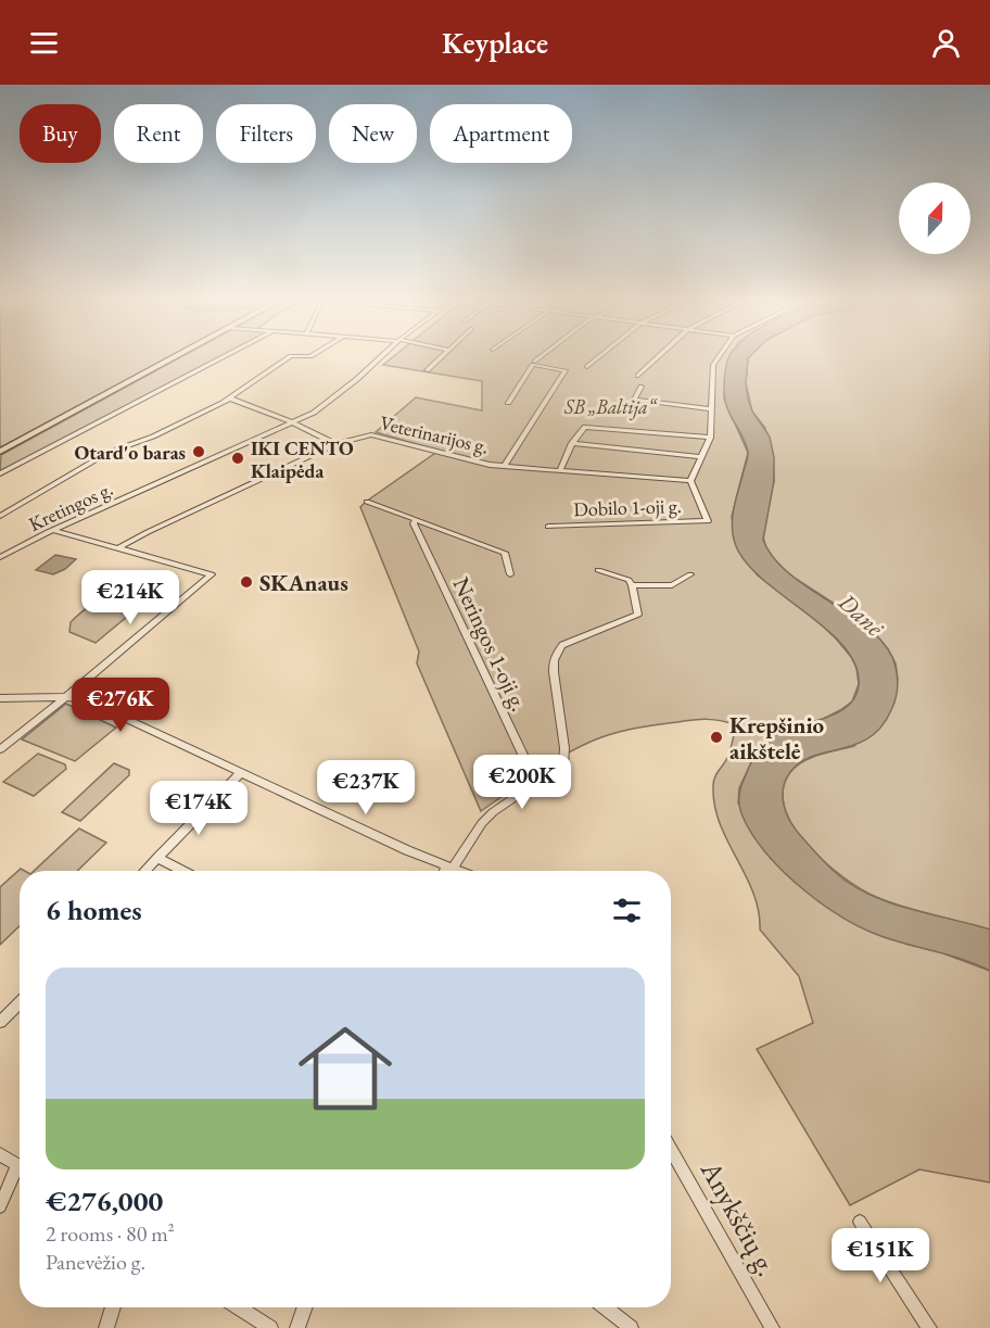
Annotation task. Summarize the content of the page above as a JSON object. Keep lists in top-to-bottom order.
{
  "streets": {
    "street": [
      "Veterinarijos g.",
      "Kretingos g.",
      "Dobilo 1-oji g.",
      "Neringos 1-oji g.",
      "Anykščių g."
    ]
  },
  "crossings": [
    ["Veterinarijos g.", "Dobilo 1-oji g."]
  ],
  "water": ["Danė"],
  "parks": ["SB „Baltija“"],
  "places": [
    "Otard'o baras",
    "IKI CENTO Klaipėda",
    "SKAnaus",
    "Krepšinio aikštelė"
  ],
  "north": "top",
  "page": {
    "header": "Keyplace",
    "chip": [
      "Buy",
      "Rent",
      "Filters",
      "New",
      "Apartment"
    ],
    "price": [
      "€214K",
      "€276K",
      "€200K",
      "€237K",
      "€174K",
      "€151K"
    ],
    "heading": "6 homes",
    "list": [
      {
        "name": "€276,000",
        "note": "2 rooms · 80 m² · Panevėžio g."
      }
    ]
  }
}
